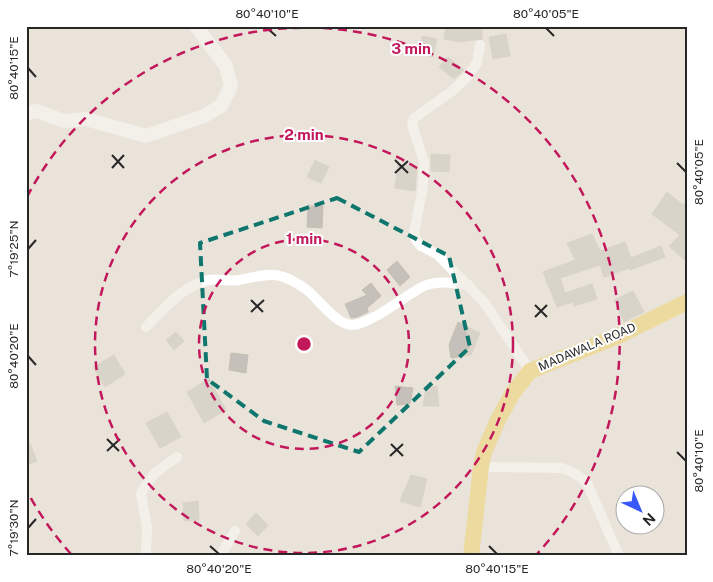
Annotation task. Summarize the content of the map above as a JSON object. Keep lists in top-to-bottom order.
{
  "streets": {
    "main road": ["MADAWALA ROAD"]
  },
  "north": "bottom right",
  "coordinates": [
    "80°40'10\"E",
    "80°40'05\"E",
    "80°40'15\"E",
    "7°19'25\"N",
    "80°40'20\"E",
    "7°19'30\"N"
  ],
  "rings": ["3 min", "2 min", "1 min"]
}
